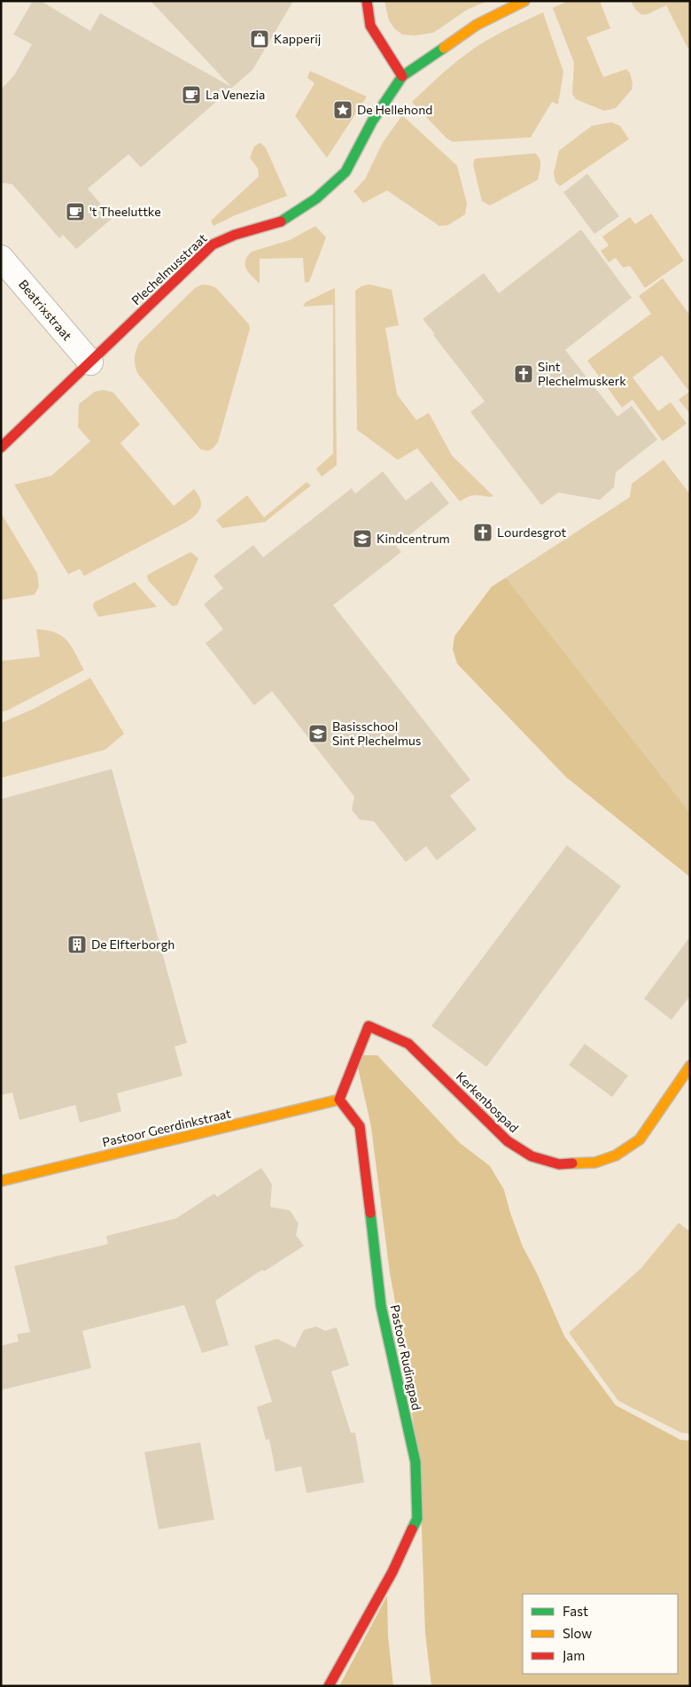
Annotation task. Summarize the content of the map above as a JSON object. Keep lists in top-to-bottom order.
{
  "streets": {
    "street": [
      "Plechelmusstraat",
      "Beatrixstraat",
      "Kerkenbospad",
      "Pastoor Geerdinkstraat",
      "Pastoor Rudingpad"
    ]
  },
  "crossings": [
    ["Plechelmusstraat", "Beatrixstraat"],
    ["Kerkenbospad", "Pastoor Geerdinkstraat"],
    ["Kerkenbospad", "Pastoor Rudingpad"],
    ["Pastoor Geerdinkstraat", "Pastoor Rudingpad"]
  ],
  "places": {
    "shop": ["Kapperij"],
    "cafe": ["La Venezia", "'t Theeluttke"],
    "place": ["De Hellehond"],
    "church": ["Sint Plechelmuskerk", "Lourdesgrot"],
    "school or university": ["Kindcentrum", "Basisschool Sint Plechelmus"],
    "building": ["De Elfterborgh"]
  },
  "legend": ["Fast", "Slow", "Jam"]
}
